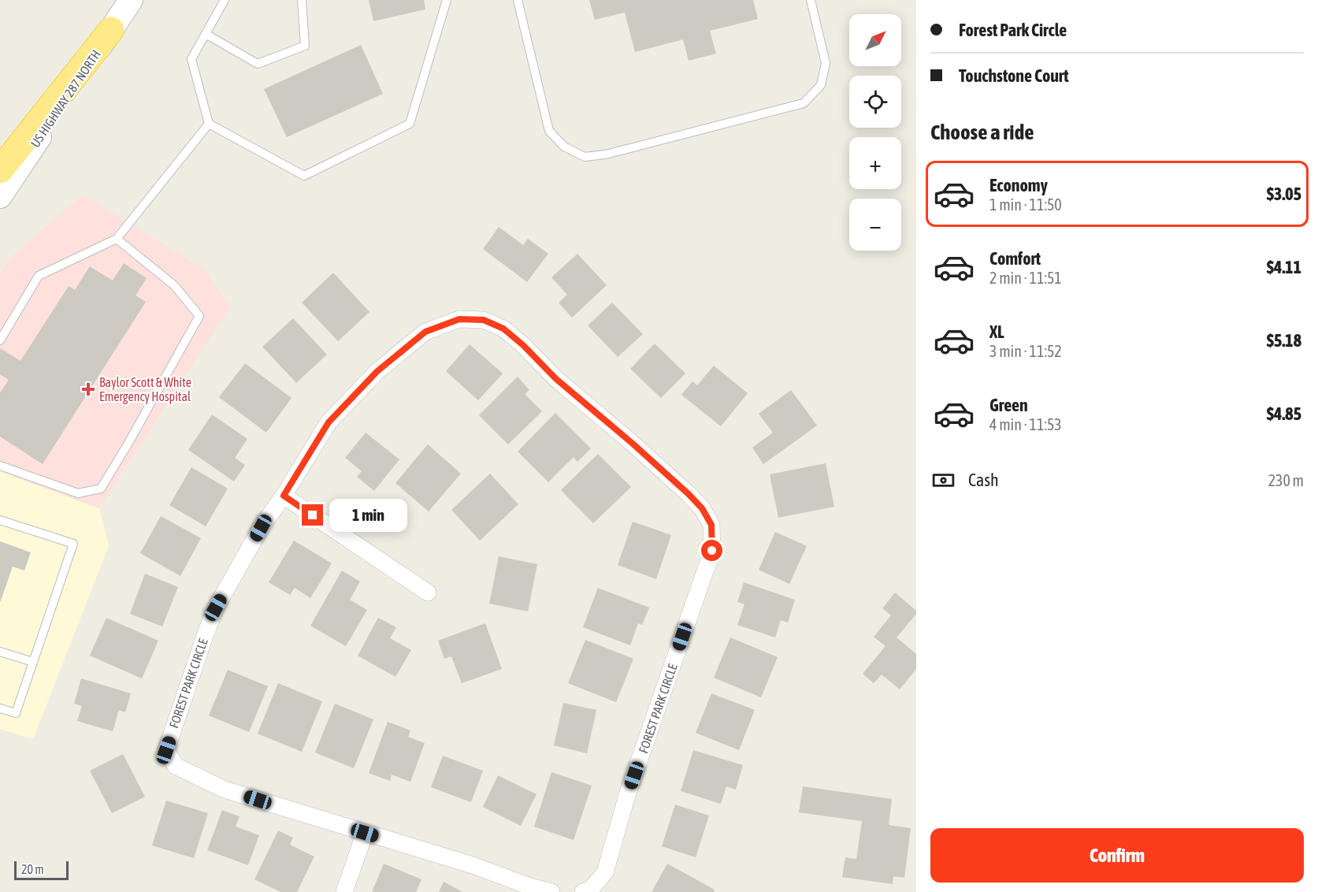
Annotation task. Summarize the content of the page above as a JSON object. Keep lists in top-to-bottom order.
{
  "streets": {
    "main road": ["US HIGHWAY 287 NORTH"],
    "street": ["FOREST PARK CIRCLE"]
  },
  "places": {
    "health": ["Baylor Scott & White Emergency Hospital"]
  },
  "scale_bar": "20 m",
  "north": "top right",
  "page": {
    "banner": ["Forest Park Circle", "Touchstone Court"],
    "map_buttons": ["+", "−"],
    "heading": "Choose a ride",
    "list": [
      {
        "name": "Economy",
        "note": "1 min · 11:50",
        "value": "$3.05"
      },
      {
        "name": "Comfort",
        "note": "2 min · 11:51",
        "value": "$4.11"
      },
      {
        "name": "XL",
        "note": "3 min · 11:52",
        "value": "$5.18"
      },
      {
        "name": "Green",
        "note": "4 min · 11:53",
        "value": "$4.85"
      }
    ],
    "pay": ["Cash", "230 m"],
    "bubble": "1 min",
    "buttons": "Confirm",
    "scale": "20 m"
  }
}
